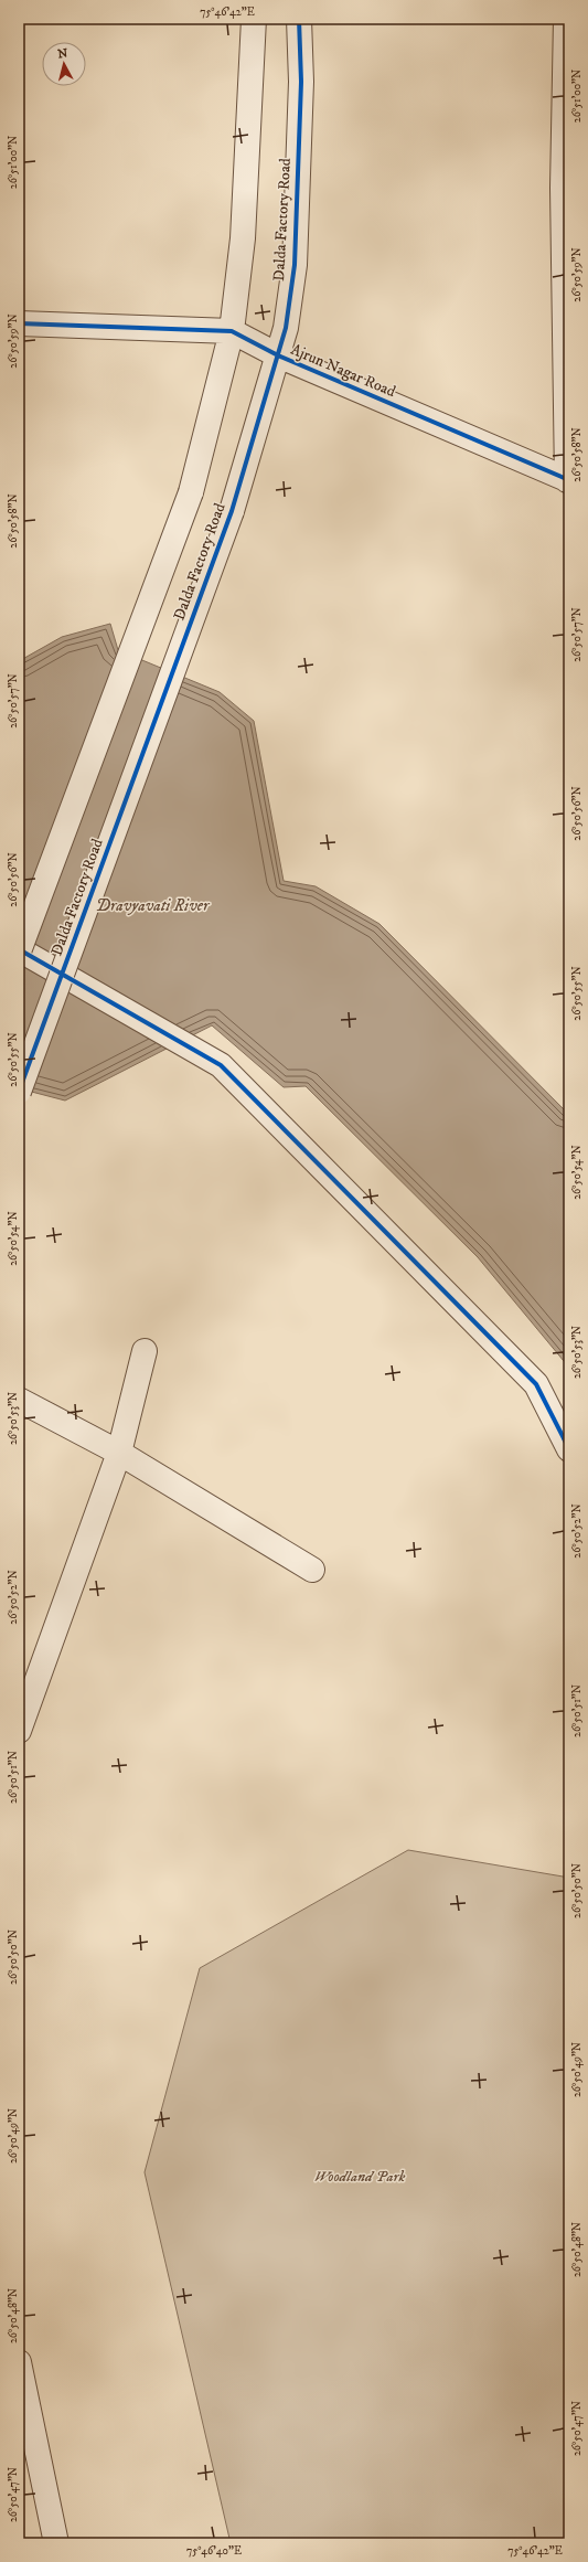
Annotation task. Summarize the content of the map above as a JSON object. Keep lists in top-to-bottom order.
{
  "streets": {
    "street": ["Dalda Factory Road", "Ajrun Nagar Road"]
  },
  "crossings": [
    ["Dalda Factory Road", "Ajrun Nagar Road"]
  ],
  "water": ["Dravyavati River"],
  "parks": ["Woodland Park"],
  "north": "top",
  "coordinates": [
    "75°46'42\"E",
    "26°51'00\"N",
    "26°50'59\"N",
    "26°50'58\"N",
    "26°50'57\"N",
    "26°50'56\"N",
    "26°50'55\"N",
    "26°50'54\"N",
    "26°50'53\"N",
    "26°50'52\"N",
    "26°50'51\"N",
    "26°50'50\"N",
    "26°50'49\"N",
    "26°50'48\"N",
    "26°50'47\"N",
    "75°46'40\"E"
  ]
}
